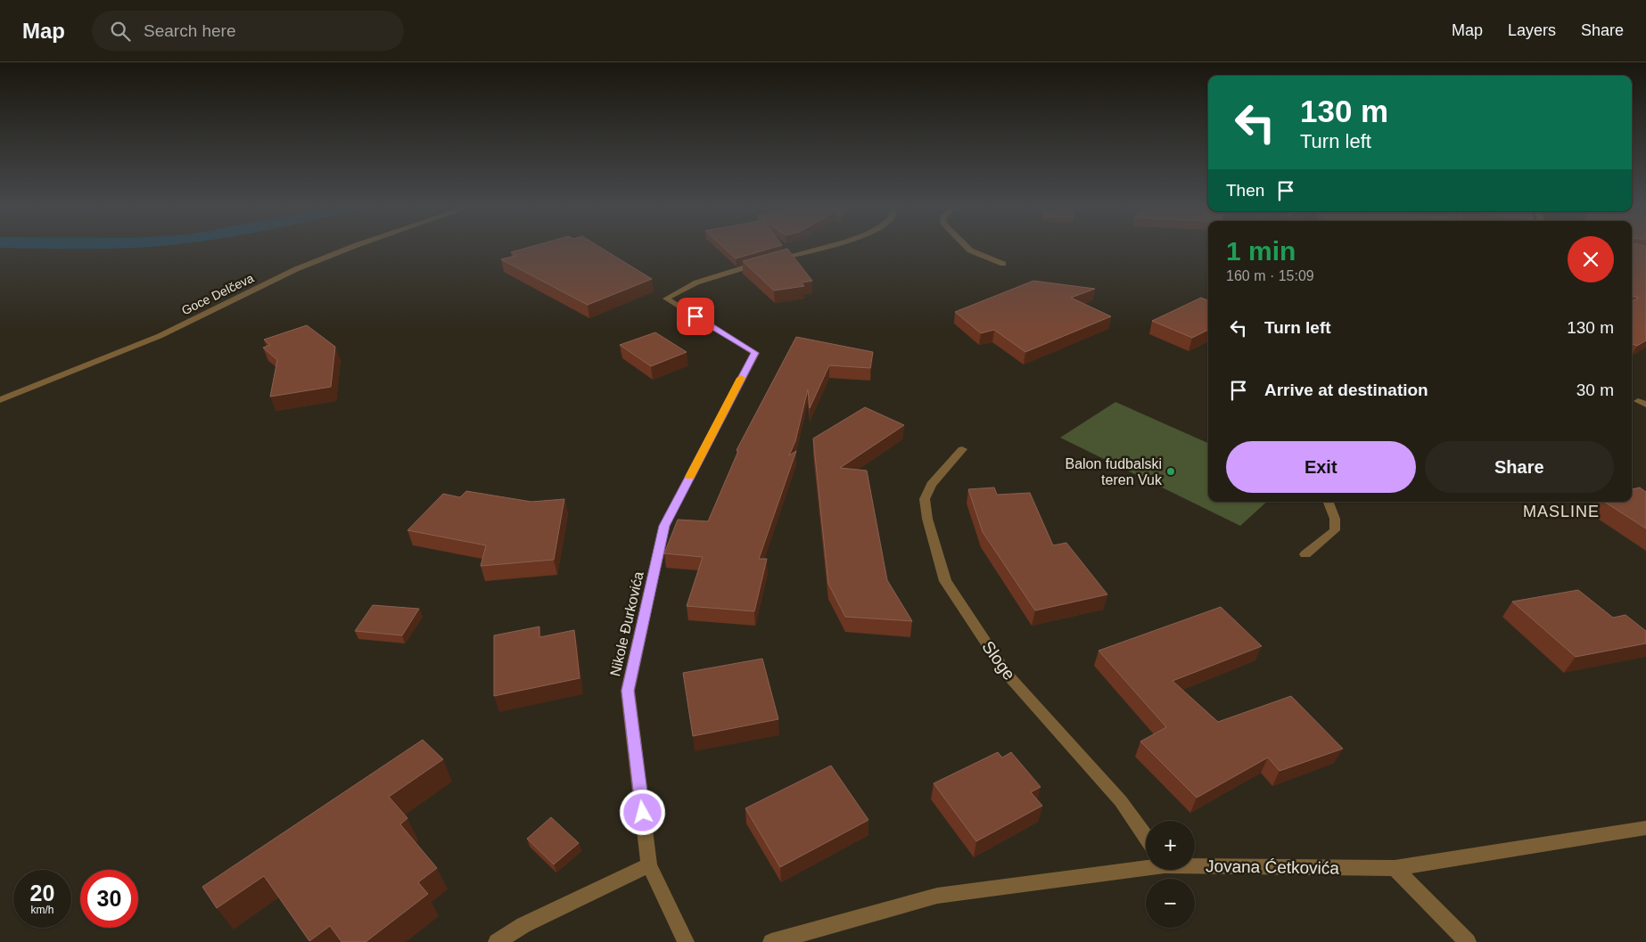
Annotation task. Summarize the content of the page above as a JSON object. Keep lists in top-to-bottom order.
{
  "streets": {
    "street": [
      "Goce Delčeva",
      "Nikole Đurkovića",
      "Sloge",
      "Jovana Ćetkovića"
    ]
  },
  "districts": ["MASLINE"],
  "places": ["Balon fudbalski teren Vuk"],
  "page": {
    "header": "Map",
    "search": "Search here",
    "nav": ["Map", "Layers", "Share"],
    "turn": ["130 m", "Turn left"],
    "then": "Then",
    "heading": ["1 min", "160 m · 15:09"],
    "list": [
      {
        "name": "Turn left",
        "value": "130 m"
      },
      {
        "name": "Arrive at destination",
        "value": "30 m"
      }
    ],
    "buttons": ["Exit", "Share"],
    "map_buttons": ["+", "−"],
    "speed": "20 km/h",
    "limit": "30"
  }
}
